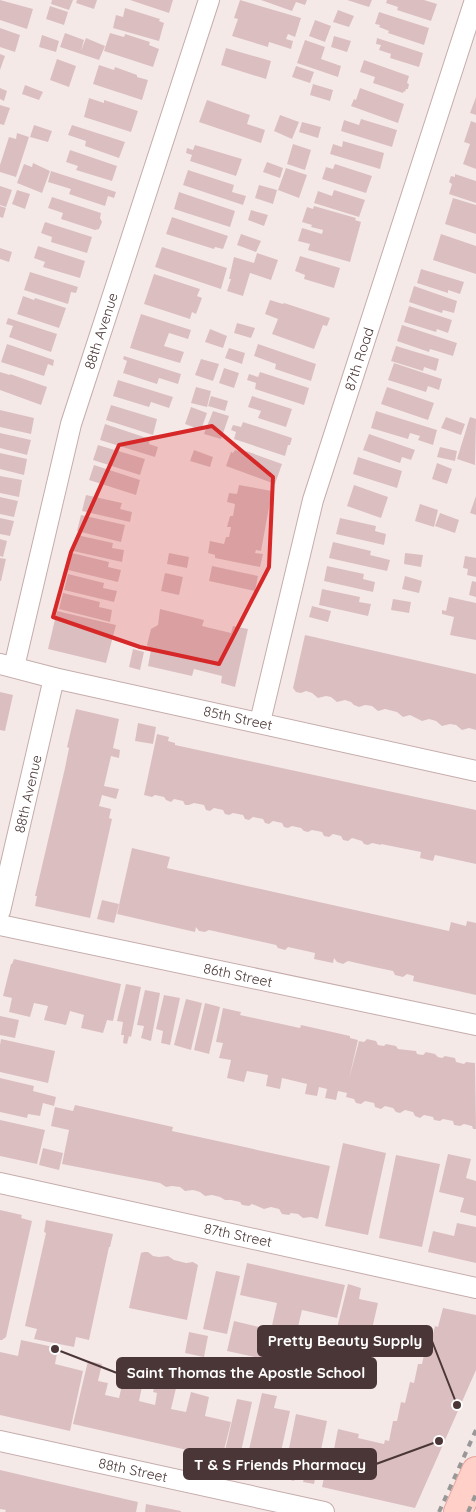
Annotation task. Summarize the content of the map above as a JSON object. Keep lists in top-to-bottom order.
{
  "streets": {
    "street": [
      "88th Avenue",
      "87th Road",
      "85th Street",
      "86th Street",
      "87th Street",
      "88th Street"
    ]
  },
  "crossings": [
    ["88th Avenue", "85th Street"],
    ["87th Road", "85th Street"]
  ],
  "places": ["Saint Thomas the Apostle School", "Pretty Beauty Supply", "T & S Friends Pharmacy"]
}
